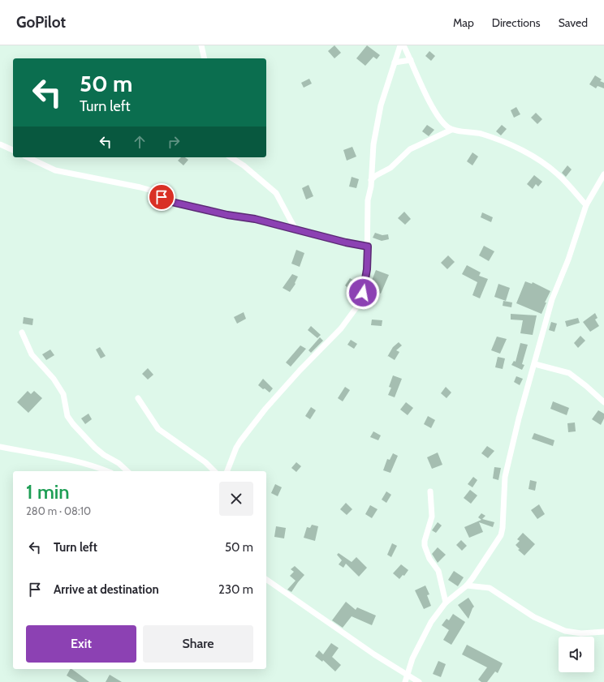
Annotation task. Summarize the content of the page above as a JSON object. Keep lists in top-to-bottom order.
{
  "page": {
    "header": "GoPilot",
    "nav": ["Map", "Directions", "Saved"],
    "turn": ["50 m", "Turn left"],
    "heading": ["1 min", "280 m · 08:10"],
    "list": [
      {
        "name": "Turn left",
        "value": "50 m"
      },
      {
        "name": "Arrive at destination",
        "value": "230 m"
      }
    ],
    "buttons": ["Exit", "Share"]
  }
}
